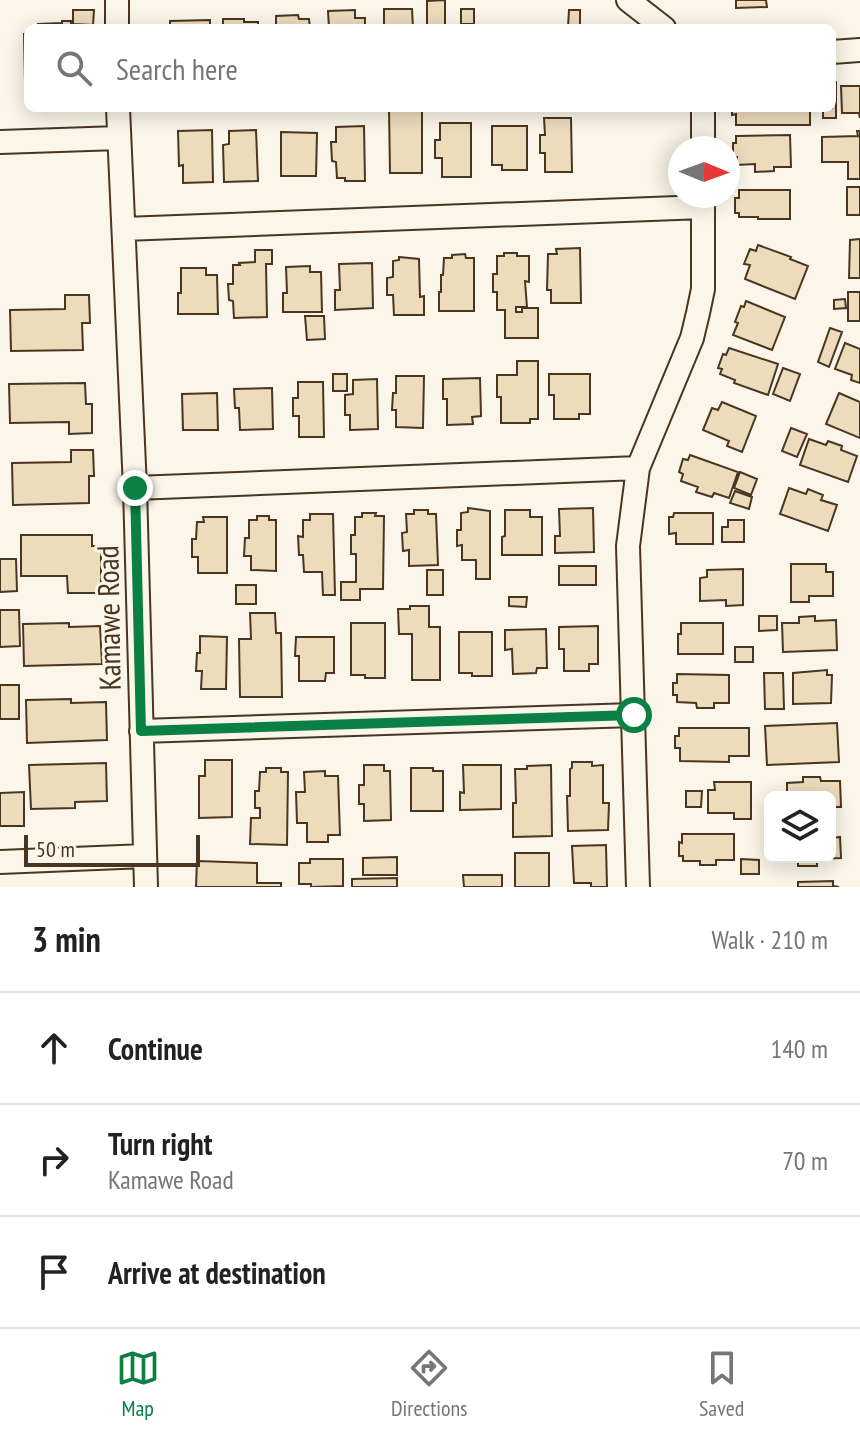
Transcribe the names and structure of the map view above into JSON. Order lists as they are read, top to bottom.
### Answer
{
  "streets": {
    "street": ["Kamawe Road"]
  },
  "scale_bar": "50 m",
  "north": "right",
  "page": {
    "search": "Search here",
    "scale": "50 m",
    "heading": ["3 min", "Walk · 210 m"],
    "list": [
      ["Continue", "140 m"],
      ["Turn right", "Kamawe Road", "70 m"],
      "Arrive at destination"
    ],
    "nav": ["Map", "Directions", "Saved"]
  }
}
